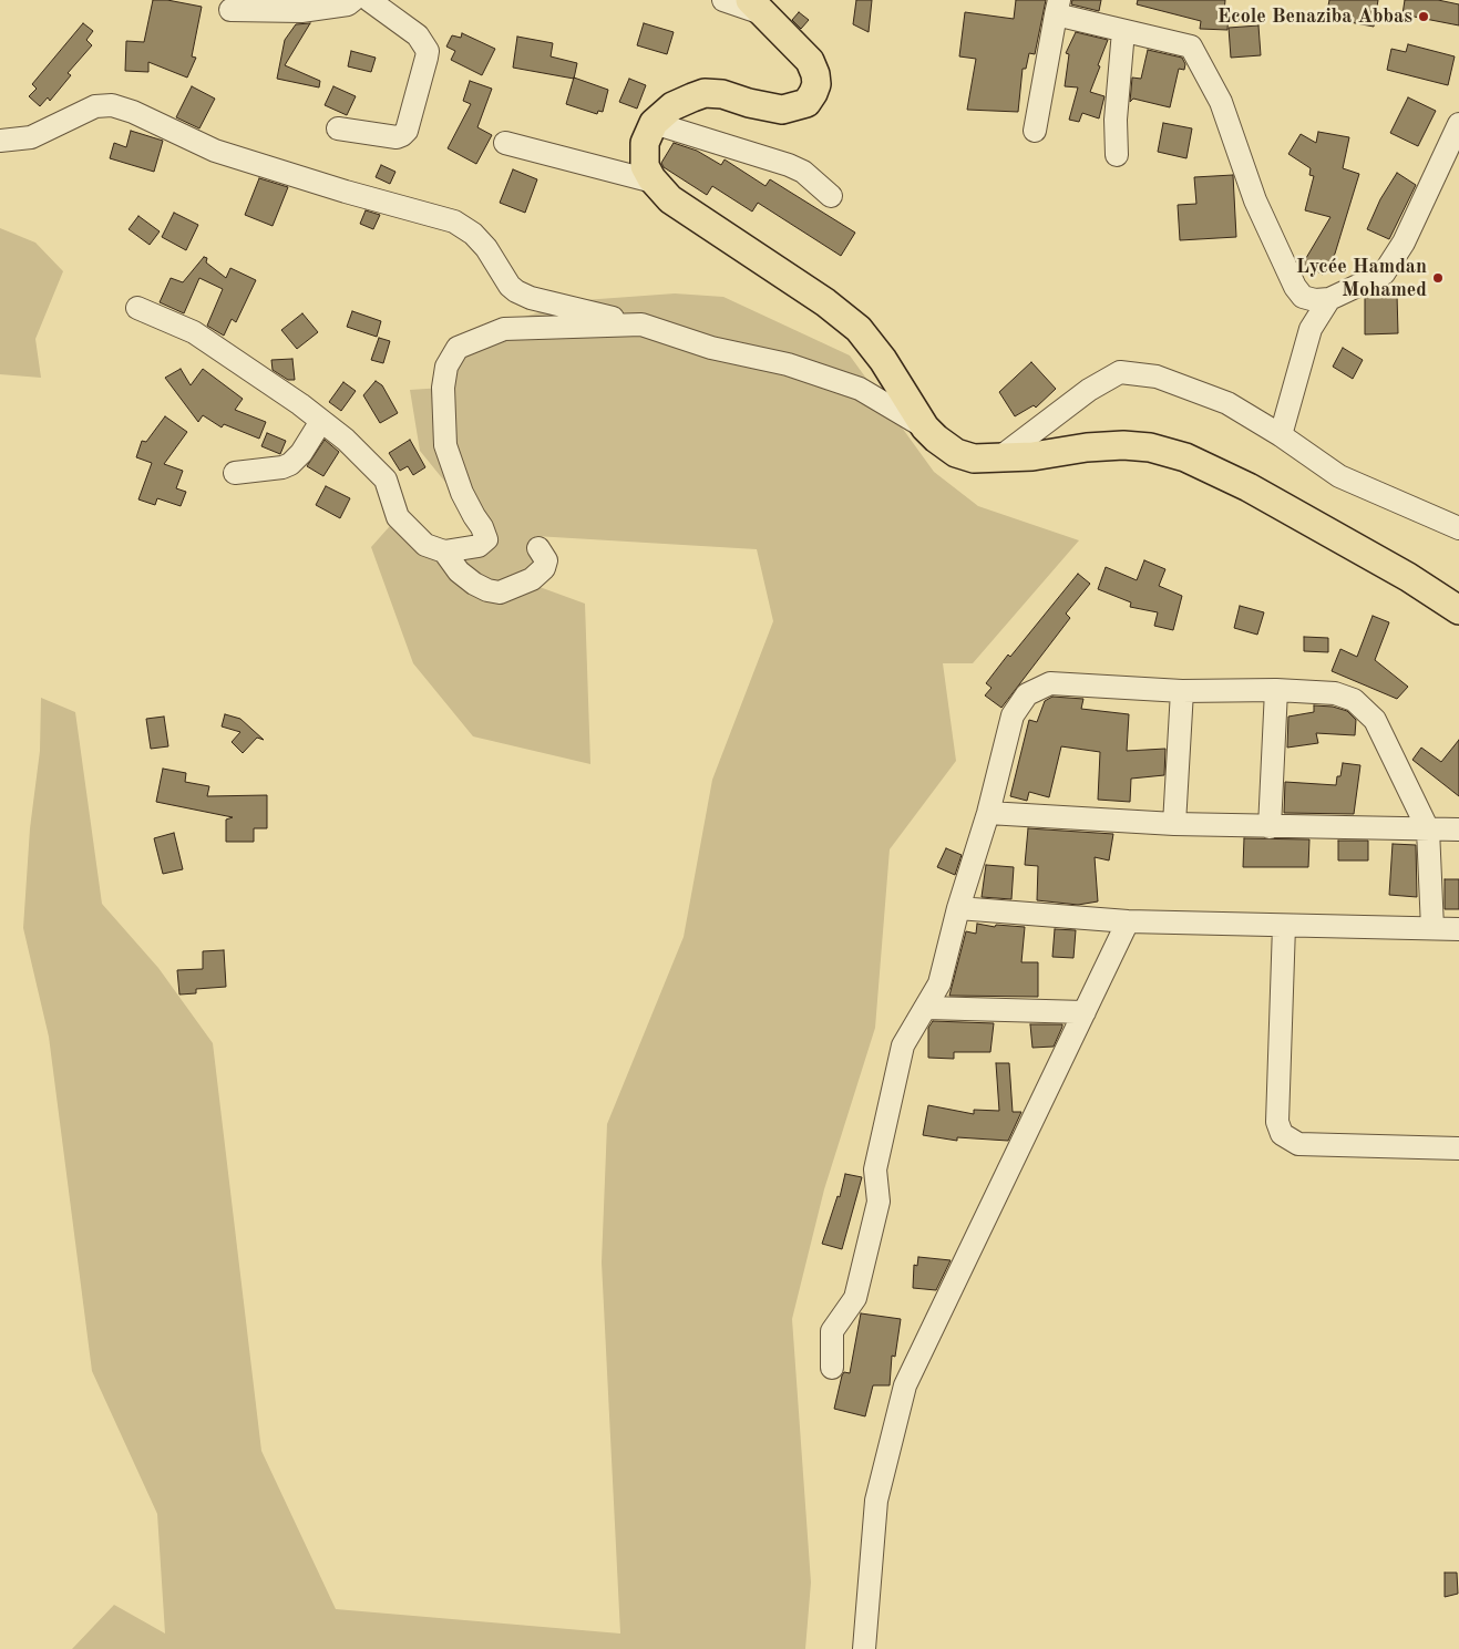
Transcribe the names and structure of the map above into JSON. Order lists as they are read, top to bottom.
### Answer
{
  "places": ["Ecole Benaziba Abbas", "Lycée Hamdan Mohamed"]
}
